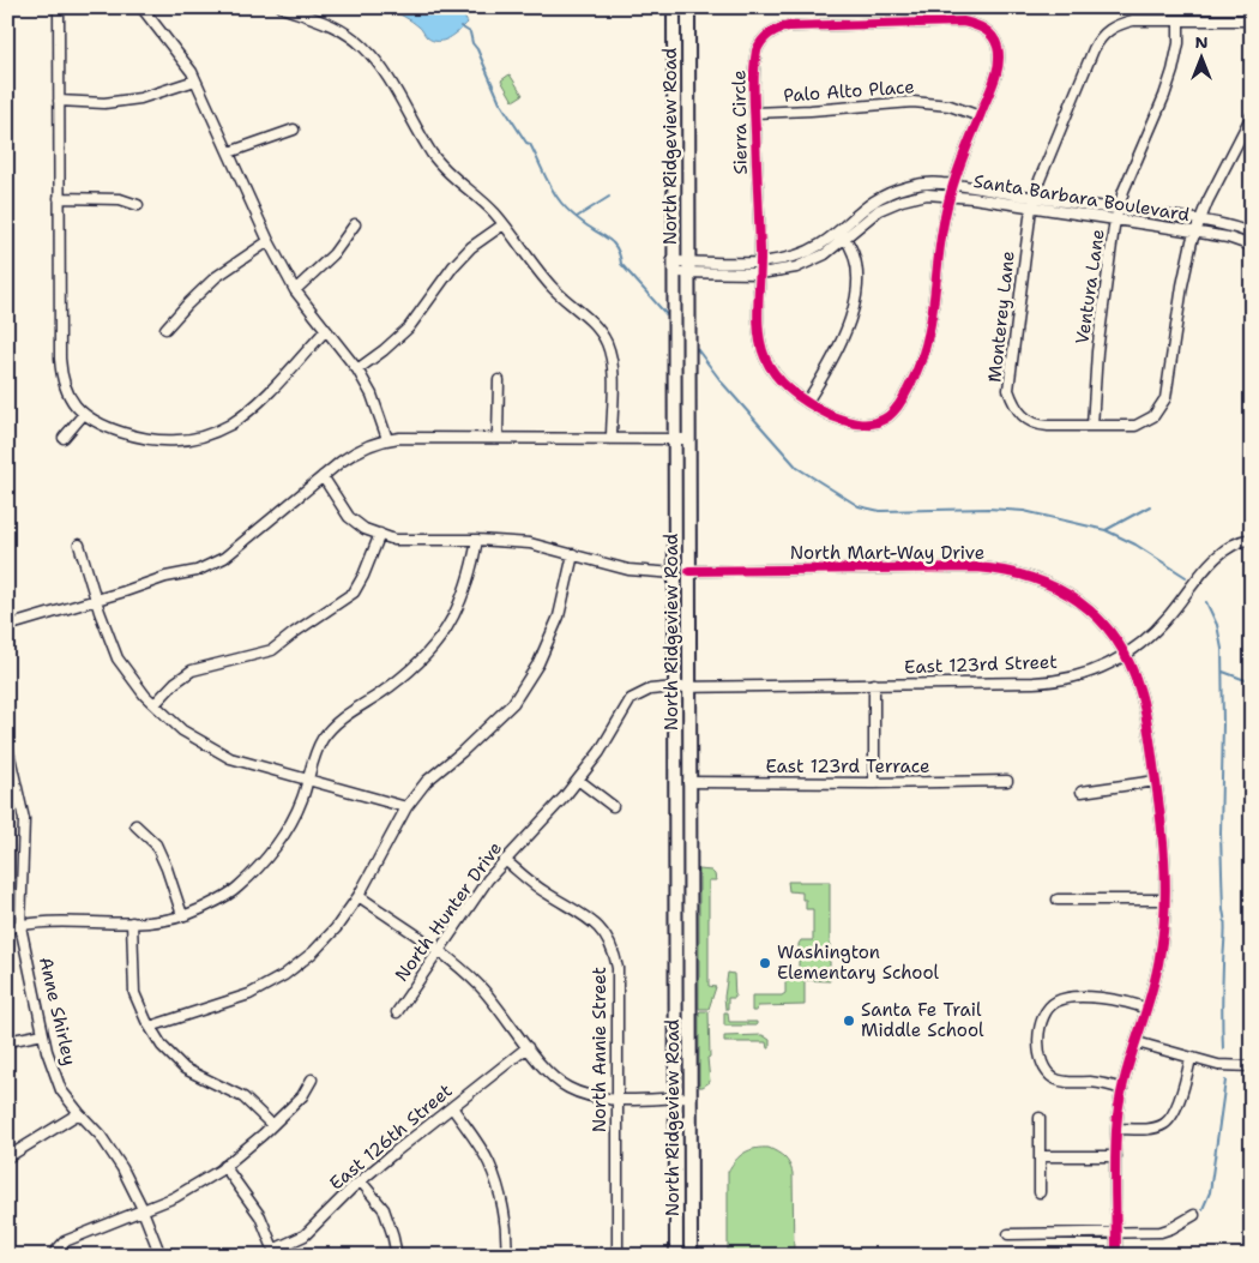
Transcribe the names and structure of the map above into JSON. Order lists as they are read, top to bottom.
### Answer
{
  "streets": {
    "main road": ["North Ridgeview Road"],
    "street": [
      "Palo Alto Place",
      "Sierra Circle",
      "Santa Barbara Boulevard",
      "Ventura Lane",
      "Monterey Lane",
      "North Mart-Way Drive",
      "East 123rd Street",
      "East 123rd Terrace",
      "North Hunter Drive",
      "Anne Shirley",
      "North Annie Street",
      "East 126th Street"
    ]
  },
  "crossings": [
    ["Palo Alto Place", "Sierra Circle"],
    ["Sierra Circle", "Santa Barbara Boulevard"],
    ["North Ridgeview Road", "Santa Barbara Boulevard"],
    ["North Ridgeview Road", "North Mart-Way Drive"],
    ["North Ridgeview Road", "East 123rd Street"],
    ["North Ridgeview Road", "East 123rd Terrace"],
    ["North Ridgeview Road", "North Hunter Drive"],
    ["Santa Barbara Boulevard", "Ventura Lane"],
    ["Santa Barbara Boulevard", "Monterey Lane"],
    ["Ventura Lane", "Monterey Lane"],
    ["North Mart-Way Drive", "East 123rd Street"],
    ["East 123rd Street", "North Hunter Drive"],
    ["North Hunter Drive", "North Annie Street"]
  ],
  "places": ["Washington Elementary School", "Santa Fe Trail Middle School"],
  "north": "top"
}
